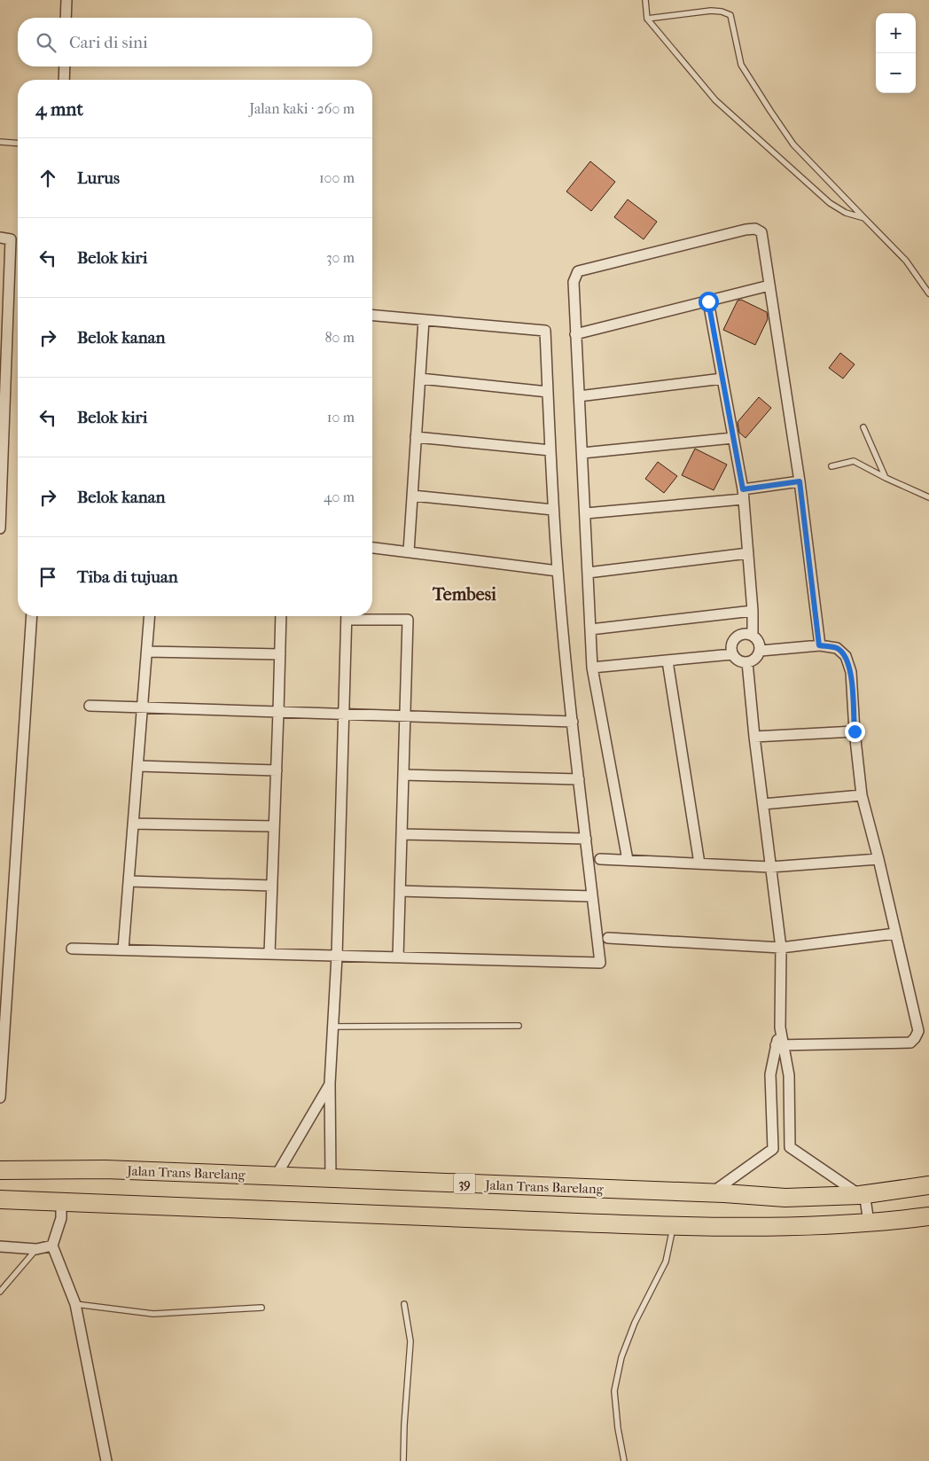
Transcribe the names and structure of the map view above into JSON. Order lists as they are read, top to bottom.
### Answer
{
  "streets": {
    "highway": ["Jalan Trans Barelang", "39"]
  },
  "districts": ["Tembesi"],
  "page": {
    "map_buttons": ["+", "−"],
    "search": "Cari di sini",
    "heading": ["4 mnt", "Jalan kaki · 260 m"],
    "list": [
      ["Lurus", "100 m"],
      ["Belok kiri", "30 m"],
      ["Belok kanan", "80 m"],
      ["Belok kiri", "10 m"],
      ["Belok kanan", "40 m"],
      "Tiba di tujuan"
    ]
  }
}
